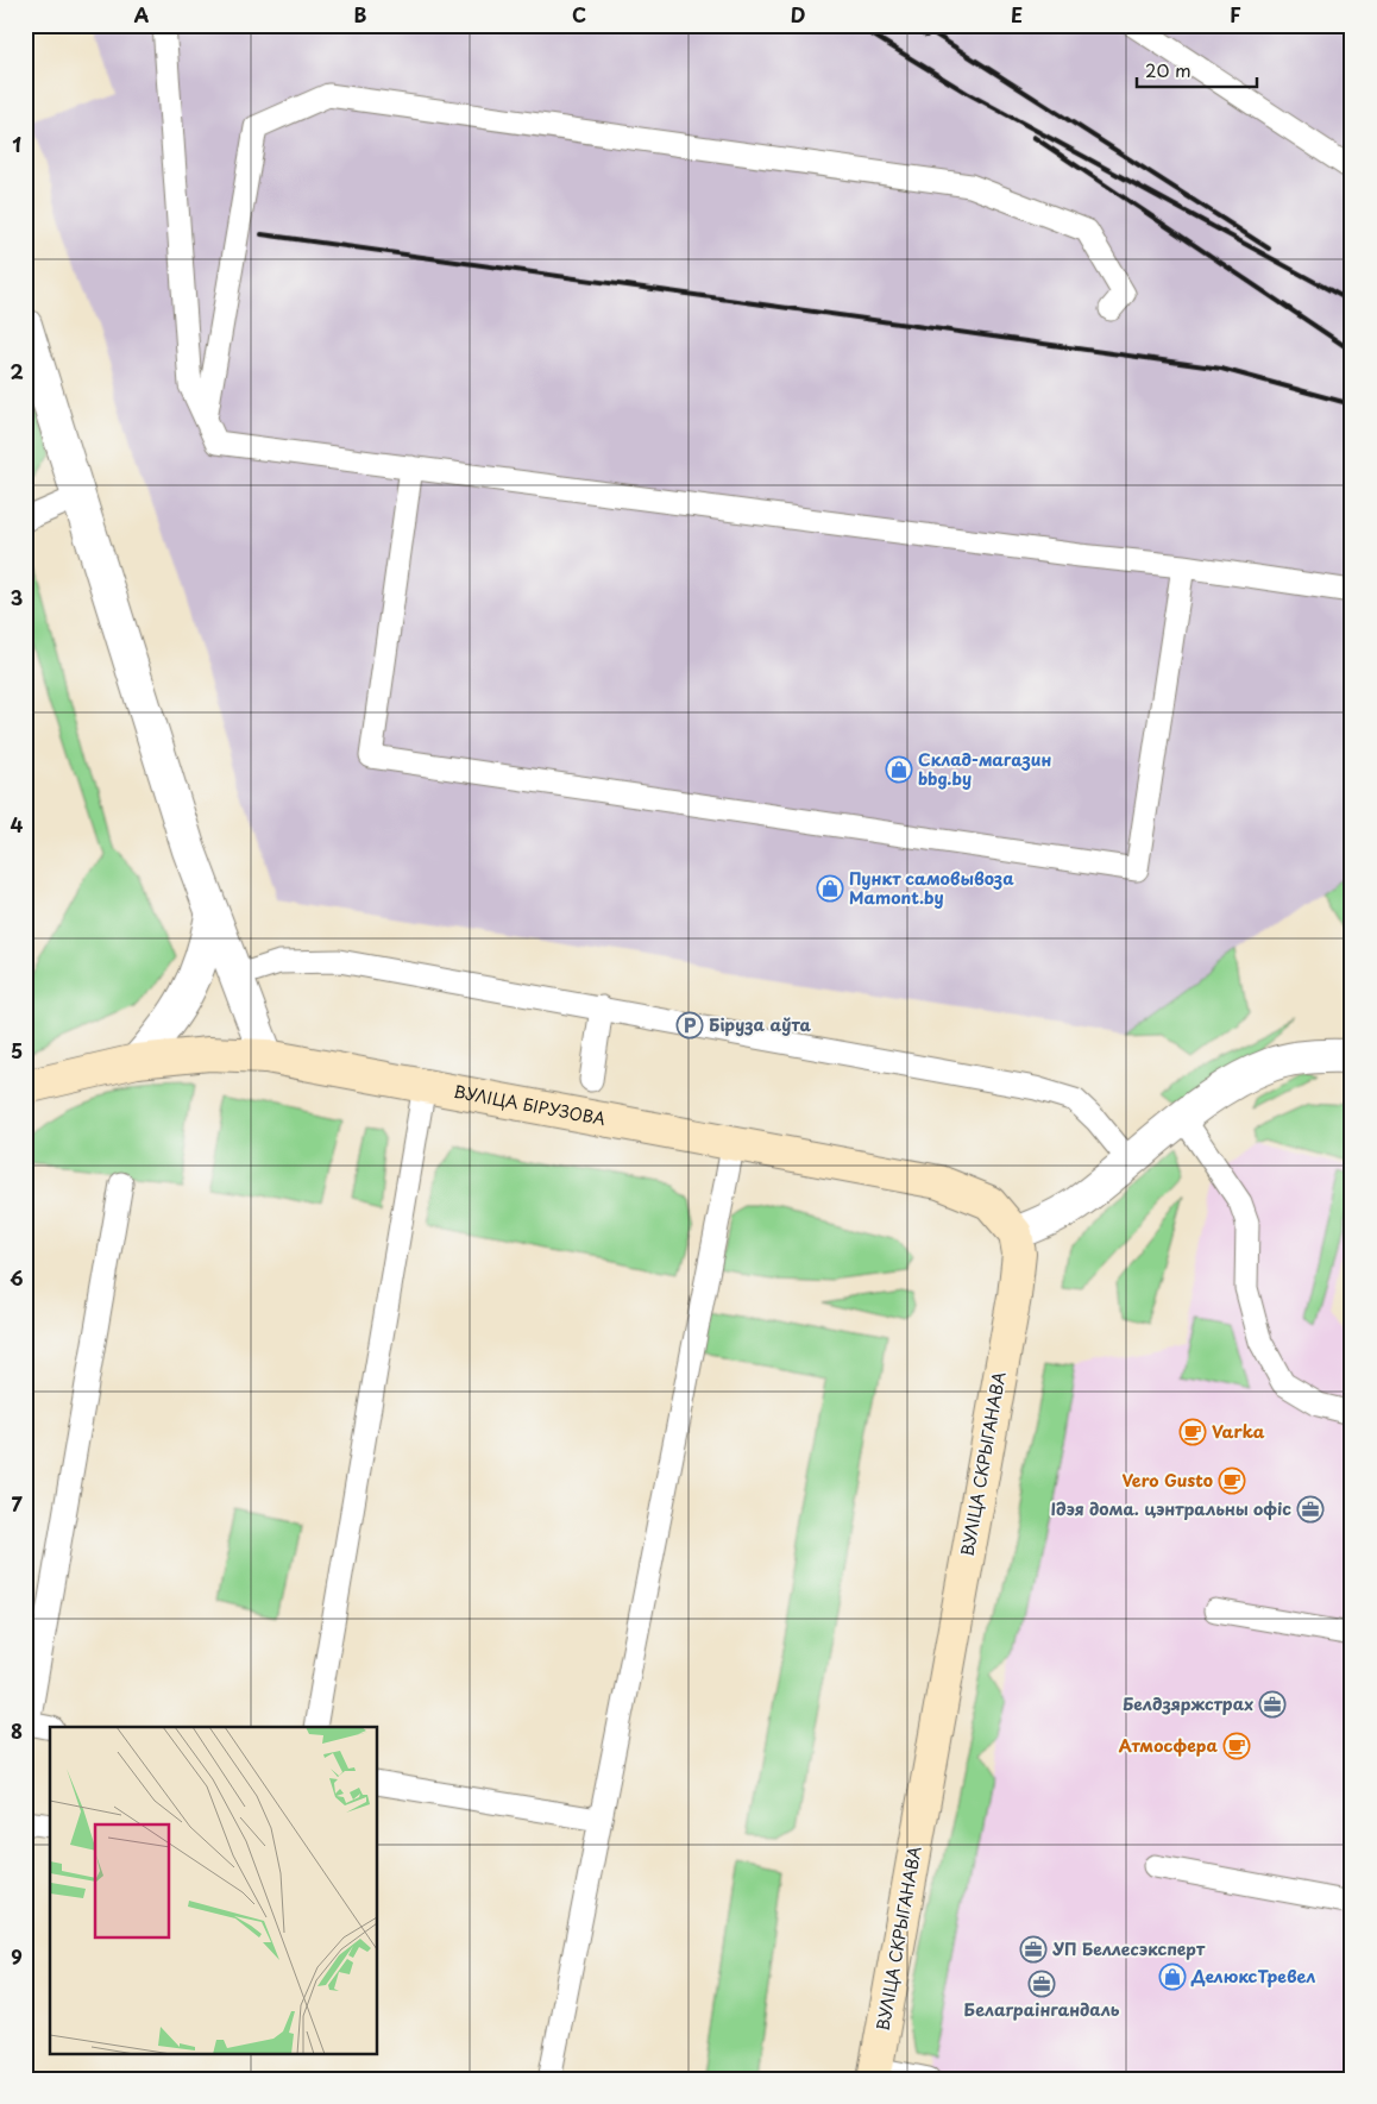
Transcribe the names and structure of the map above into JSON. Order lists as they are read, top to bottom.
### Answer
{
  "streets": {
    "street": ["ВУЛІЦА БІРУЗОВА", "ВУЛІЦА СКРЫГАНАВА"]
  },
  "crossings": [
    ["ВУЛІЦА БІРУЗОВА", "ВУЛІЦА СКРЫГАНАВА"]
  ],
  "places": {
    "shop": ["Склад-магазин bbg.by", "Пункт самовывоза Mamont.by", "ДелюксТревел"],
    "parking": ["Біруза аўта"],
    "cafe": ["Varka", "Vero Gusto", "Атмосфера"],
    "office": [
      "Ідэя дома. цэнтральны офіс",
      "Белдзяржстрах",
      "УП Беллесэксперт",
      "Белаграінгандаль"
    ]
  },
  "scale_bar": "20 m",
  "grid": {
    "columns": [
      "A",
      "B",
      "C",
      "D",
      "E",
      "F"
    ],
    "rows": [
      "1",
      "2",
      "3",
      "4",
      "5",
      "6",
      "7",
      "8",
      "9"
    ]
  }
}
